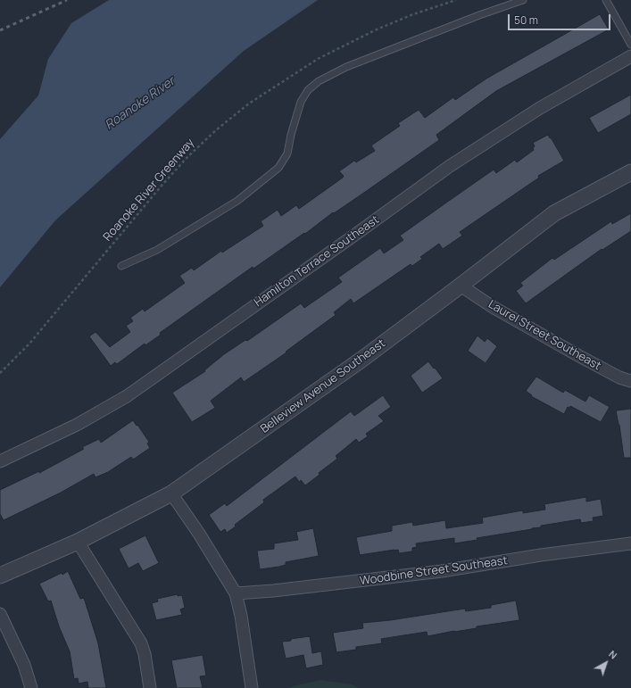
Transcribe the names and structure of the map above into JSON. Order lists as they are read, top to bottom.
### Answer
{
  "streets": {
    "street": [
      "Hamilton Terrace Southeast",
      "Laurel Street Southeast",
      "Belleview Avenue Southeast",
      "Woodbine Street Southeast"
    ],
    "path": ["Roanoke River Greenway"]
  },
  "crossings": [
    ["Laurel Street Southeast", "Belleview Avenue Southeast"]
  ],
  "water": ["Roanoke River"],
  "scale_bar": "50 m",
  "north": "top right"
}
